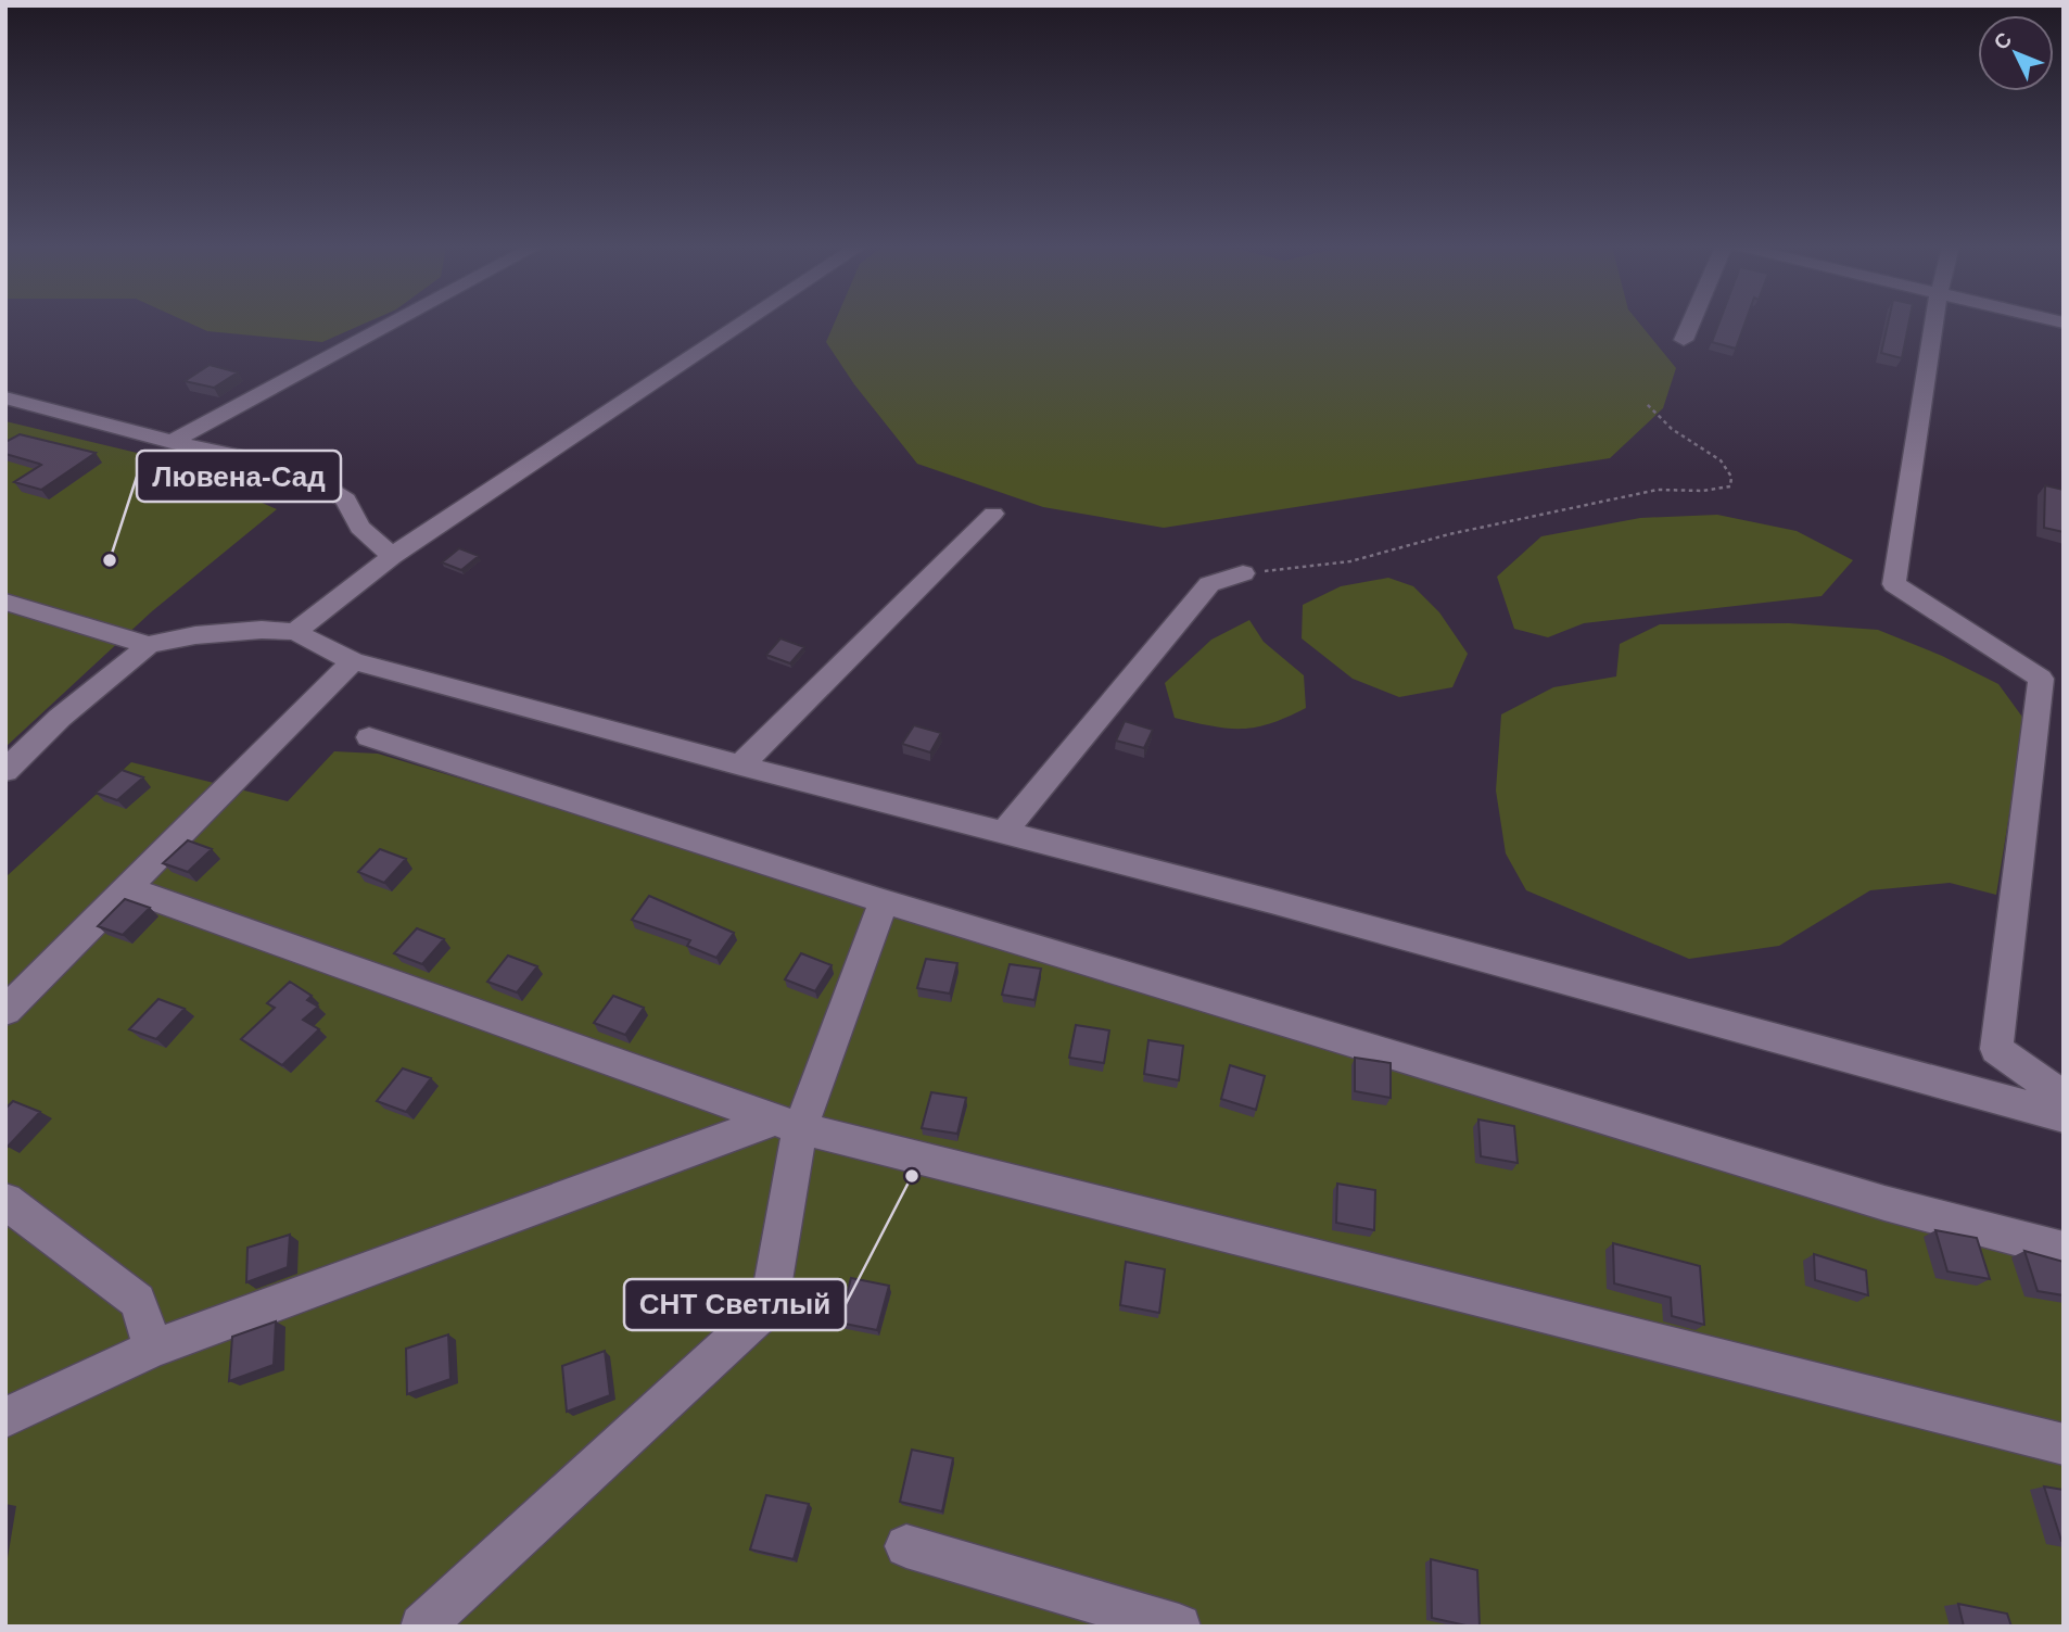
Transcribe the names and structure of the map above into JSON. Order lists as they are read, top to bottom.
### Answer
{
  "places": ["Лювена-Сад", "СНТ Светлый"],
  "north": "top left"
}
